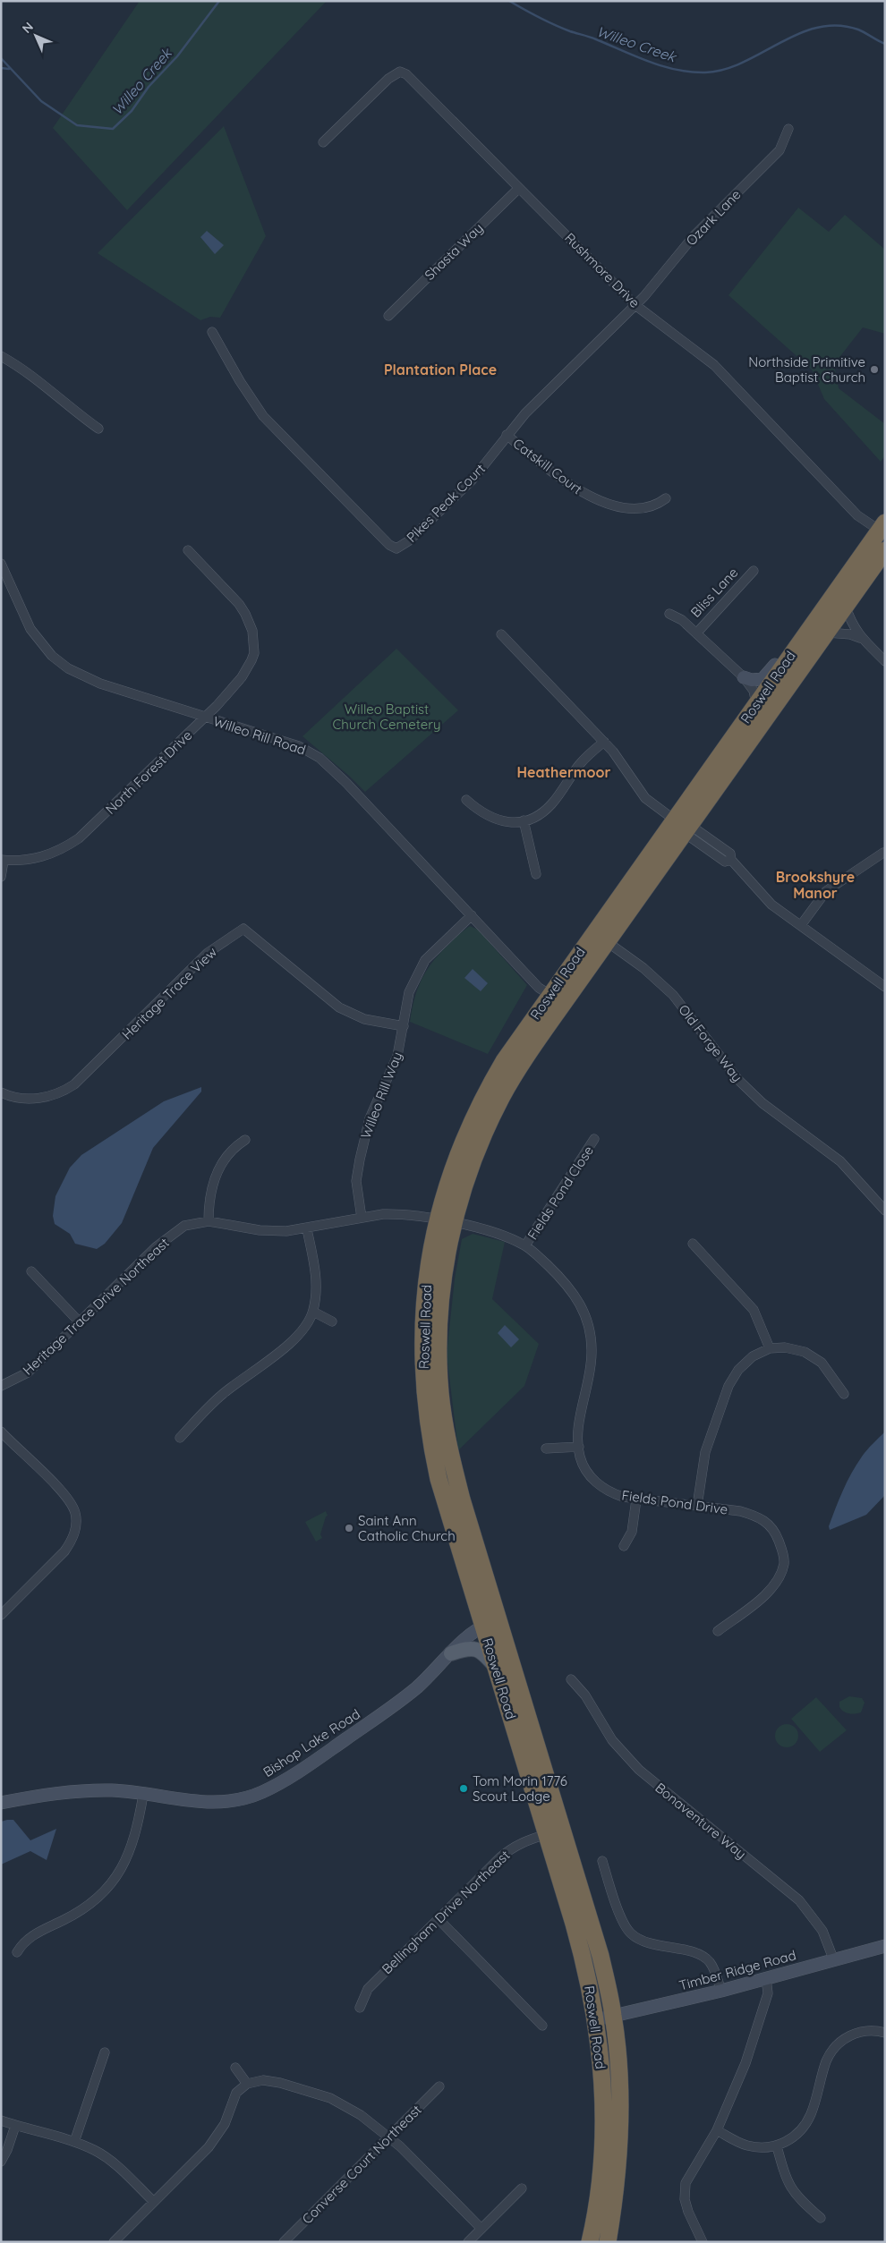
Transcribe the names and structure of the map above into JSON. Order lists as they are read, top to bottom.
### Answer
{
  "streets": {
    "highway": ["Roswell Road"],
    "street": [
      "Ozark Lane",
      "Shasta Way",
      "Rushmore Drive",
      "Catskill Court",
      "Pikes Peak Court",
      "Bliss Lane",
      "Willeo Rill Road",
      "North Forest Drive",
      "Heritage Trace View",
      "Old Forge Way",
      "Willeo Rill Way",
      "Fields Pond Close",
      "Heritage Trace Drive Northeast",
      "Fields Pond Drive",
      "Bishop Lake Road",
      "Bonaventure Way",
      "Bellingham Drive Northeast",
      "Timber Ridge Road",
      "Converse Court Northeast"
    ]
  },
  "crossings": [
    ["Ozark Lane", "Rushmore Drive"],
    ["Ozark Lane", "Pikes Peak Court"],
    ["Shasta Way", "Rushmore Drive"],
    ["Rushmore Drive", "Pikes Peak Court"],
    ["Rushmore Drive", "Roswell Road"],
    ["Catskill Court", "Pikes Peak Court"],
    ["Bliss Lane", "Roswell Road"],
    ["Roswell Road", "Willeo Rill Road"],
    ["Roswell Road", "Old Forge Way"],
    ["Roswell Road", "Heritage Trace Drive Northeast"],
    ["Roswell Road", "Fields Pond Drive"],
    ["Roswell Road", "Bishop Lake Road"],
    ["Roswell Road", "Bellingham Drive Northeast"],
    ["Roswell Road", "Timber Ridge Road"],
    ["Willeo Rill Road", "North Forest Drive"],
    ["Willeo Rill Road", "Willeo Rill Way"],
    ["Heritage Trace View", "Willeo Rill Way"],
    ["Willeo Rill Way", "Heritage Trace Drive Northeast"],
    ["Fields Pond Close", "Fields Pond Drive"],
    ["Heritage Trace Drive Northeast", "Fields Pond Drive"],
    ["Bonaventure Way", "Timber Ridge Road"]
  ],
  "districts": ["Plantation Place", "Heathermoor", "Brookshyre Manor"],
  "water": ["Willeo Creek"],
  "parks": ["Willeo Baptist Church Cemetery"],
  "places": ["Northside Primitive Baptist Church", "Saint Ann Catholic Church", "Tom Morin 1776 Scout Lodge"],
  "north": "top left"
}
